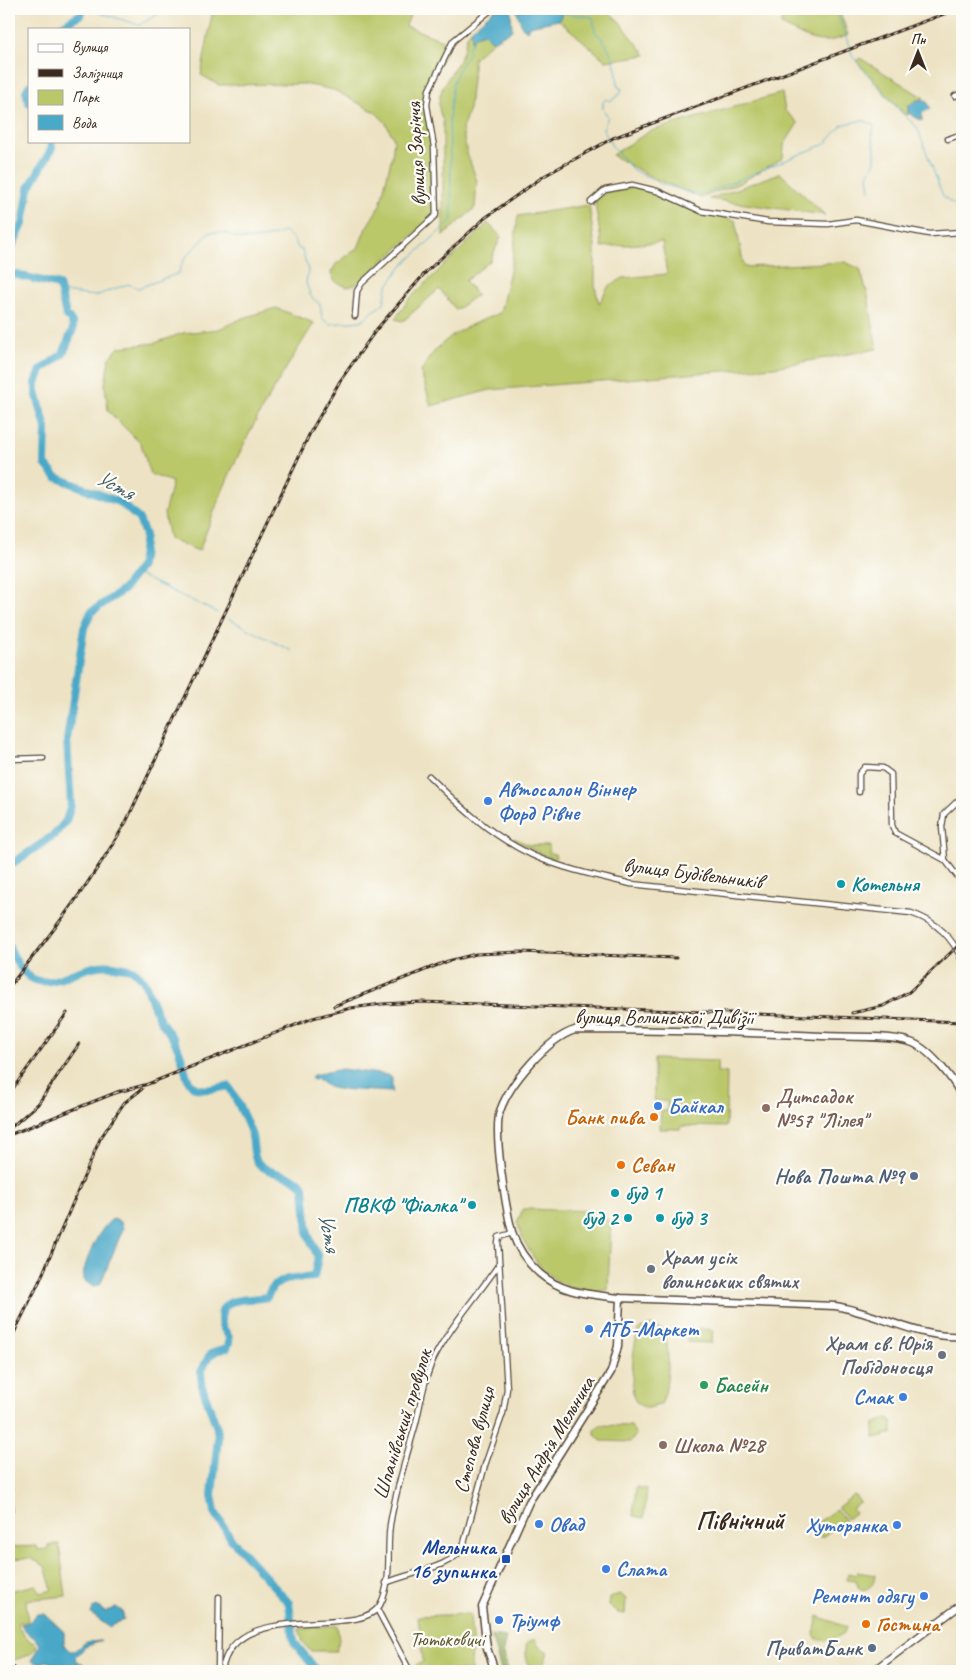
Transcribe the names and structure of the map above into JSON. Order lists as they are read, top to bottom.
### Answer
{
  "streets": {
    "street": [
      "вулиця Заріччя",
      "вулиця Будівельників",
      "вулиця Волинської Дивізії",
      "Шпанівський провулок",
      "Степова вулиця",
      "вулиця Андрія Мельника"
    ]
  },
  "crossings": [
    ["вулиця Волинської Дивізії", "Степова вулиця"],
    ["вулиця Волинської Дивізії", "вулиця Андрія Мельника"],
    ["Шпанівський провулок", "Степова вулиця"]
  ],
  "districts": ["Північний"],
  "water": ["Устя"],
  "parks": ["Тютьковичі"],
  "places": {
    "other": [
      "Автосалон Віннер Форд Рівне",
      "Котельня",
      "Байкал",
      "Дитсадок №57 \"Лілея\"",
      "Банк пива",
      "Севан",
      "Нова Пошта №9",
      "буд 1",
      "ПВКФ \"Фіалка\"",
      "буд 2",
      "буд 3",
      "Храм усіх волинських святих",
      "АТБ-Маркет",
      "Храм св. Юрія Побідоносця",
      "Басейн",
      "Смак",
      "Школа №28",
      "Овад",
      "Хуторянка",
      "Слата",
      "Ремонт одягу",
      "Тріумф",
      "Гостина",
      "ПриватБанк"
    ],
    "transit": ["Мельника 16 зупинка"]
  },
  "legend": [
    "Вулиця",
    "Залізниця",
    "Парк",
    "Вода"
  ],
  "north": "top"
}
